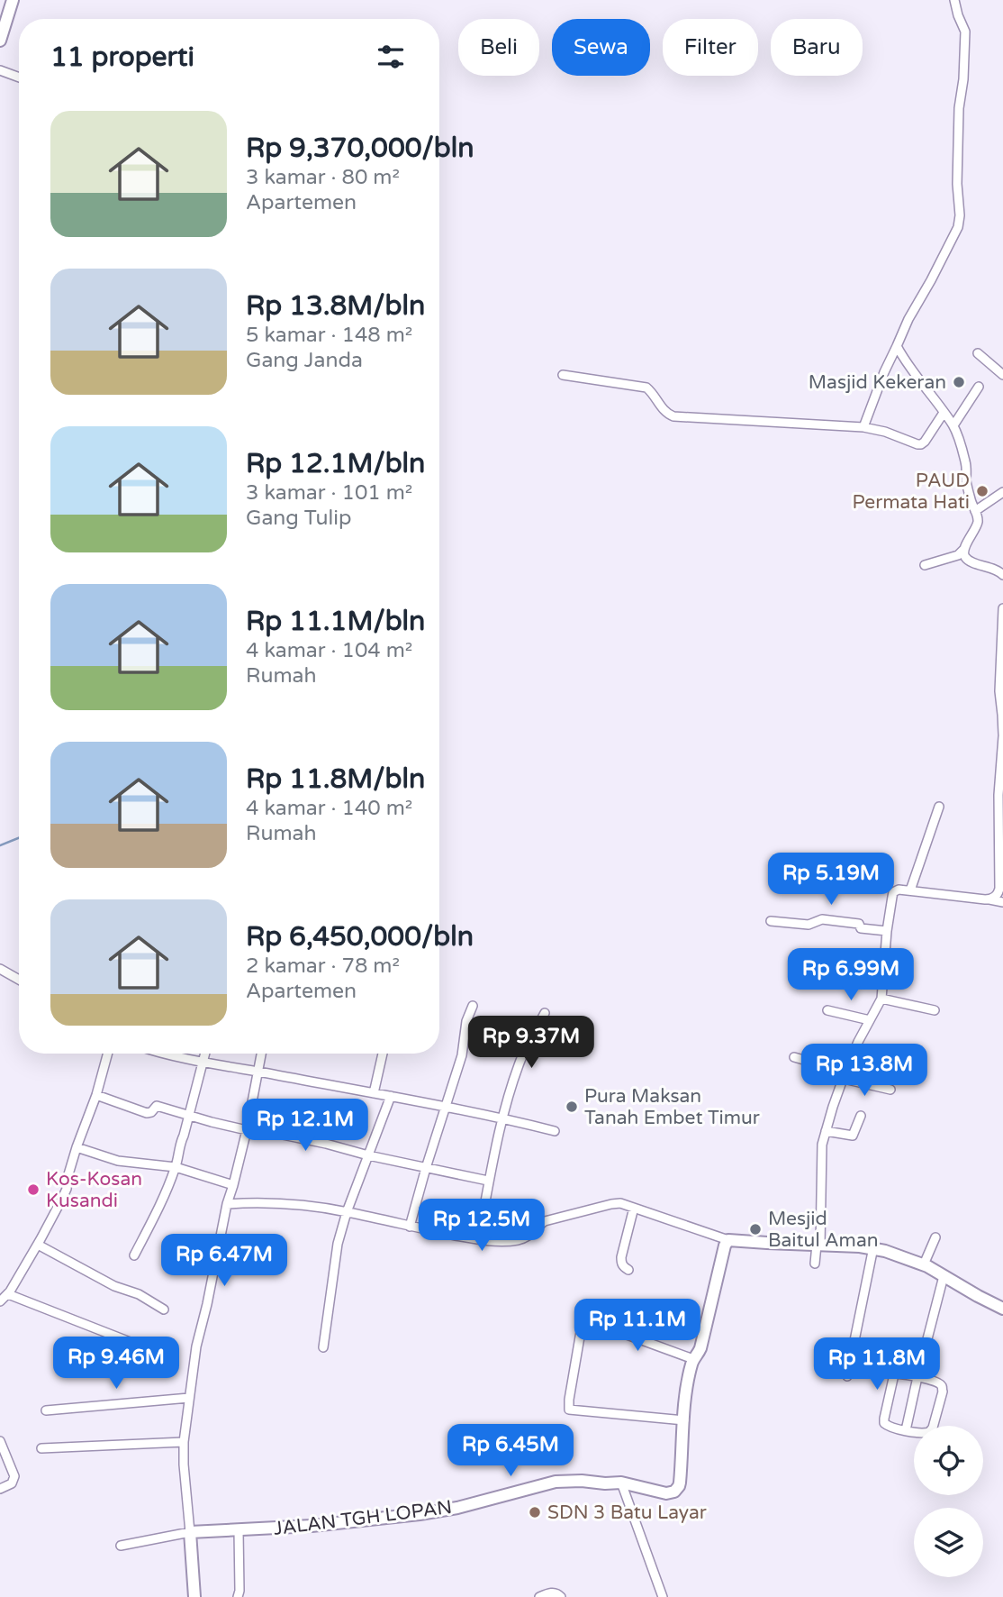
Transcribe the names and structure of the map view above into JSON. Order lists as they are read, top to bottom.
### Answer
{
  "streets": {
    "street": ["JALAN TGH LOPAN"]
  },
  "places": [
    "Masjid Kekeran",
    "PAUD Permata Hati",
    "Pura Maksan Tanah Embet Timur",
    "Kos-Kosan Kusandi",
    "Mesjid Baitul Aman",
    "SDN 3 Batu Layar"
  ],
  "page": {
    "chip": [
      "Beli",
      "Sewa",
      "Filter",
      "Baru"
    ],
    "heading": "11 properti",
    "list": [
      {
        "name": "Rp 9,370,000/bln",
        "note": "3 kamar · 80 m² · Apartemen"
      },
      {
        "name": "Rp 13.8M/bln",
        "note": "5 kamar · 148 m² · Gang Janda"
      },
      {
        "name": "Rp 12.1M/bln",
        "note": "3 kamar · 101 m² · Gang Tulip"
      },
      {
        "name": "Rp 11.1M/bln",
        "note": "4 kamar · 104 m² · Rumah"
      },
      {
        "name": "Rp 11.8M/bln",
        "note": "4 kamar · 140 m² · Rumah"
      },
      {
        "name": "Rp 6,450,000/bln",
        "note": "2 kamar · 78 m² · Apartemen"
      }
    ],
    "price": [
      "Rp 5.19M",
      "Rp 6.99M",
      "Rp 9.37M",
      "Rp 13.8M",
      "Rp 12.1M",
      "Rp 12.5M",
      "Rp 6.47M",
      "Rp 11.1M",
      "Rp 9.46M",
      "Rp 11.8M",
      "Rp 6.45M"
    ]
  }
}
